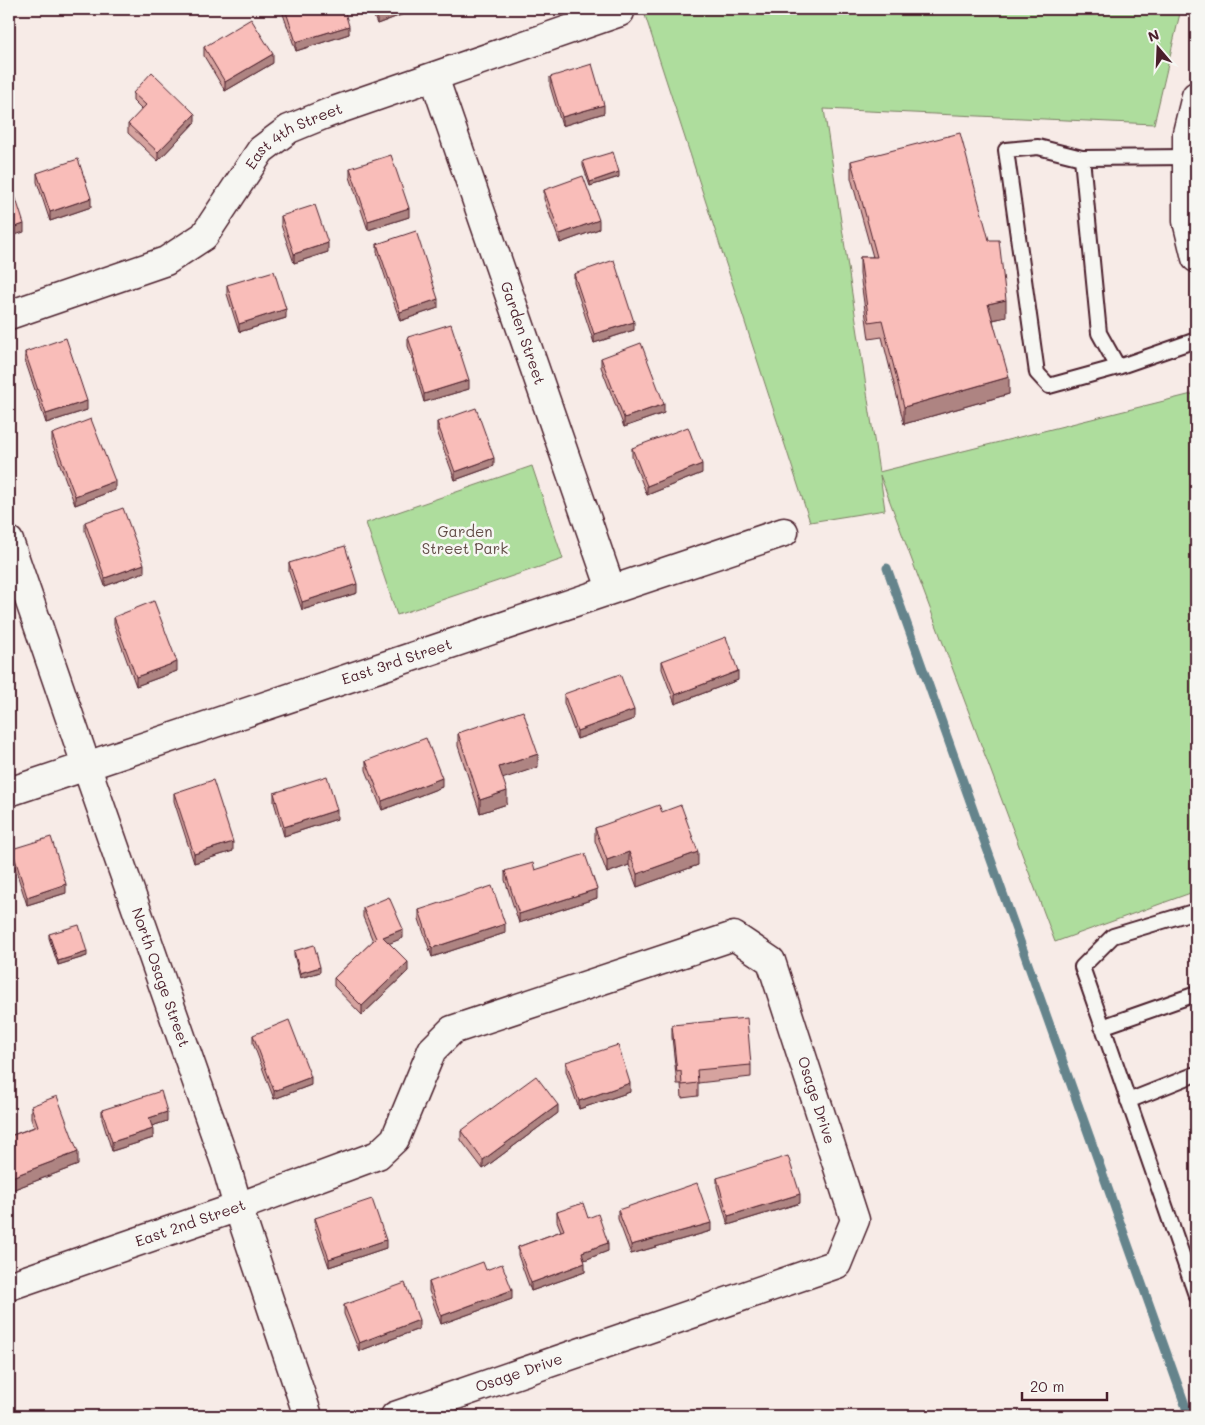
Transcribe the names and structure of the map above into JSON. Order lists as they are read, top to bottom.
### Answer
{
  "streets": {
    "street": [
      "East 4th Street",
      "Garden Street",
      "East 3rd Street",
      "North Osage Street",
      "Osage Drive",
      "East 2nd Street"
    ]
  },
  "crossings": [
    ["East 4th Street", "Garden Street"],
    ["Garden Street", "East 3rd Street"],
    ["East 3rd Street", "North Osage Street"],
    ["North Osage Street", "East 2nd Street"],
    ["Osage Drive", "East 2nd Street"]
  ],
  "parks": ["Garden Street Park"],
  "scale_bar": "20 m",
  "north": "top"
}
